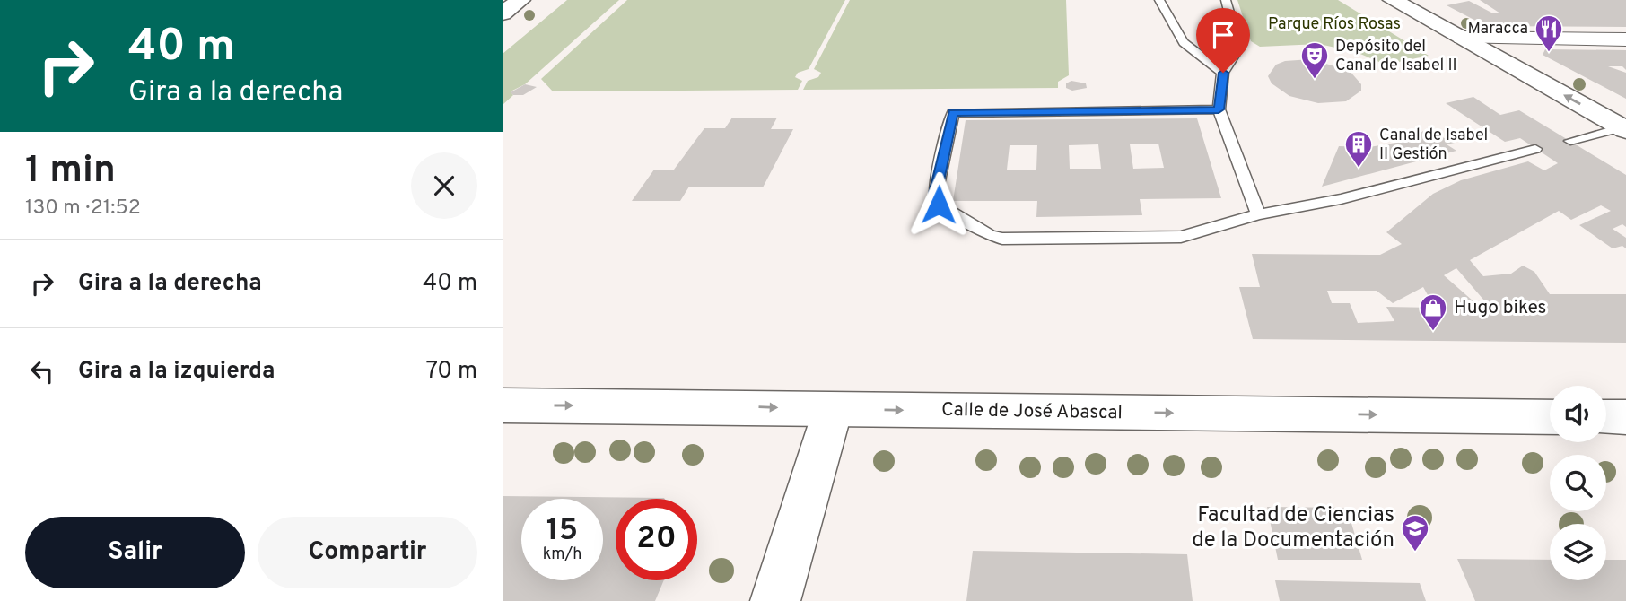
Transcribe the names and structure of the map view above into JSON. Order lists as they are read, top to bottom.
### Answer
{
  "streets": {
    "main road": ["Calle de José Abascal"]
  },
  "one_way": ["Calle de José Abascal"],
  "parks": ["Parque Ríos Rosas"],
  "places": {
    "restaurant": ["Maracca"],
    "theatre": ["Depósito del Canal de Isabel II"],
    "building": ["Canal de Isabel II Gestión"],
    "shop": ["Hugo bikes"],
    "school or university": ["Facultad de Ciencias de la Documentación"]
  },
  "page": {
    "turn": ["40 m", "Gira a la derecha"],
    "heading": ["1 min", "130 m · 21:52"],
    "list": [
      {
        "name": "Gira a la derecha",
        "value": "40 m"
      },
      {
        "name": "Gira a la izquierda",
        "value": "70 m"
      }
    ],
    "speed": "15 km/h",
    "limit": "20",
    "buttons": ["Salir", "Compartir"]
  }
}
